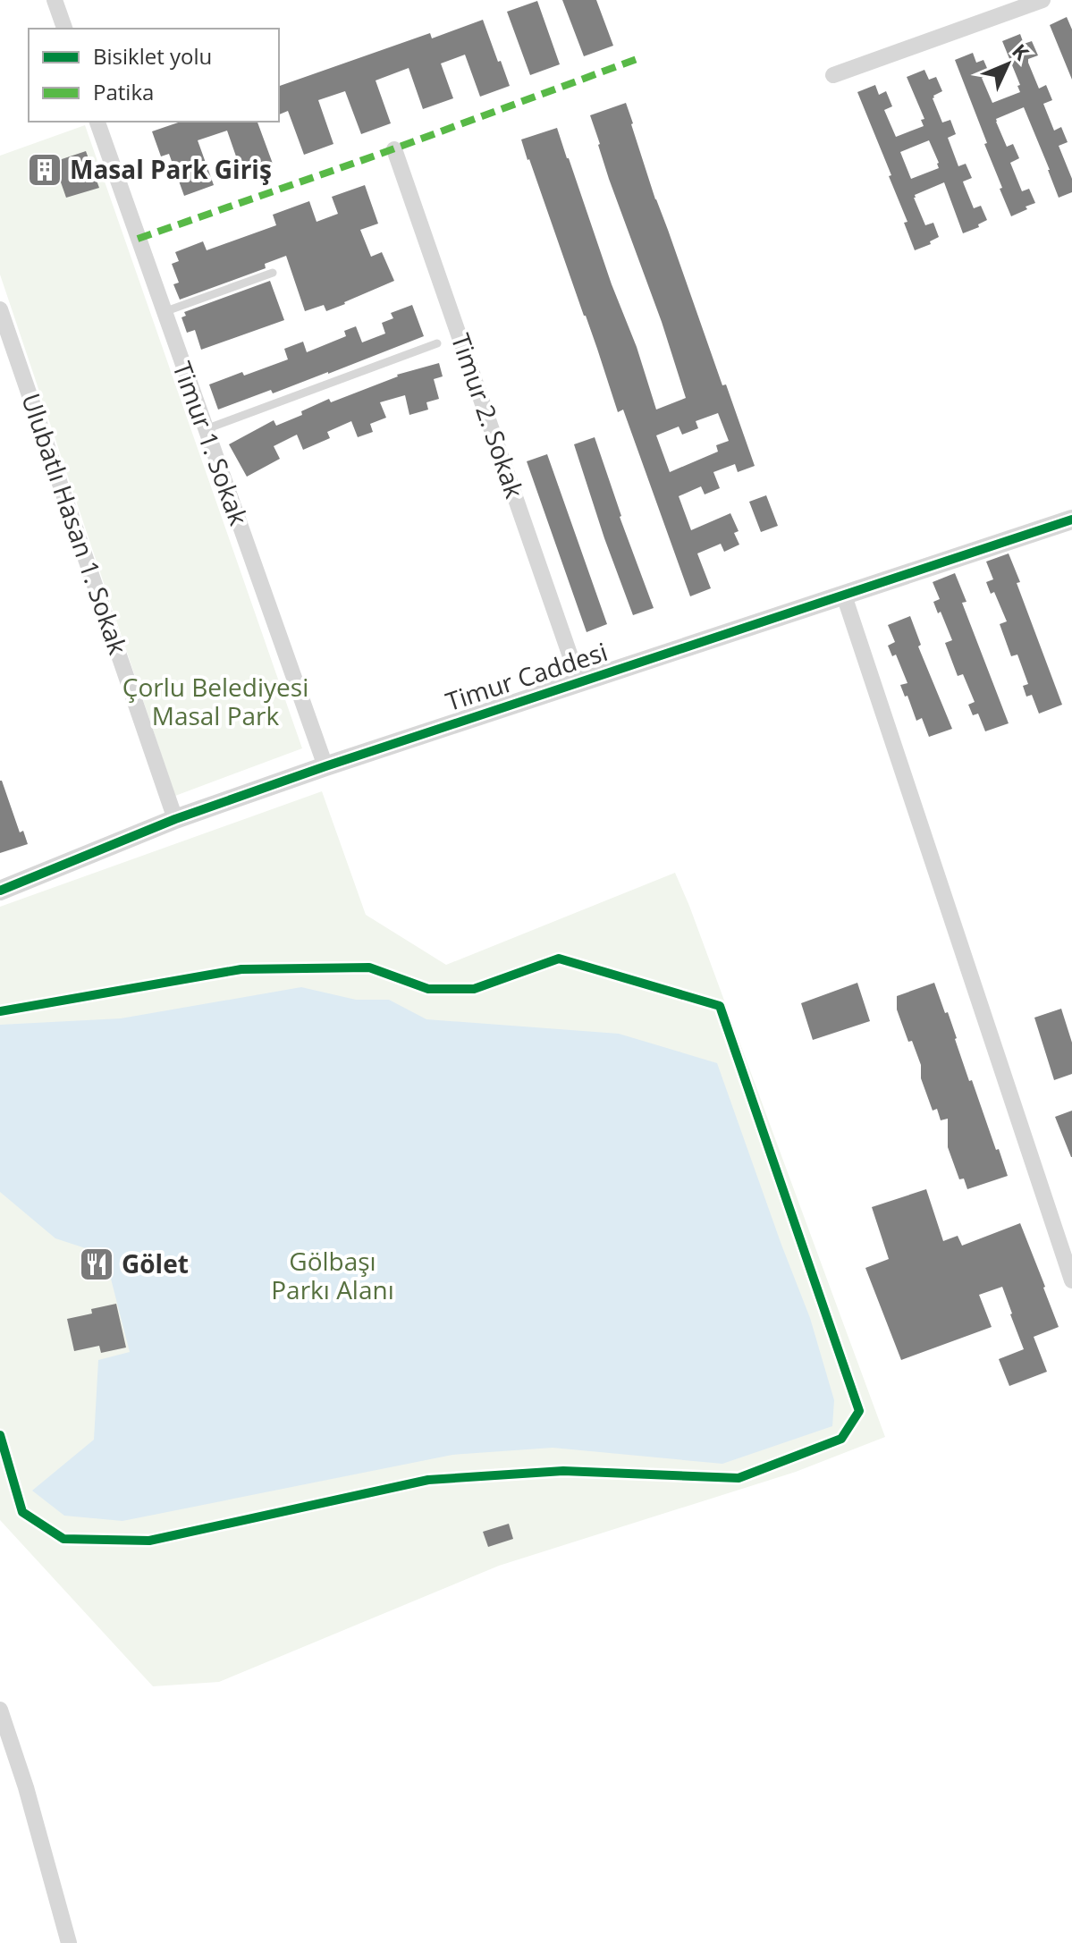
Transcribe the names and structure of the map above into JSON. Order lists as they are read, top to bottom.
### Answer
{
  "streets": {
    "street": [
      "Timur 2. Sokak",
      "Timur 1. Sokak",
      "Ulubatlı Hasan 1. Sokak",
      "Timur Caddesi"
    ]
  },
  "crossings": [
    ["Timur 2. Sokak", "Timur Caddesi"],
    ["Timur 1. Sokak", "Timur Caddesi"],
    ["Ulubatlı Hasan 1. Sokak", "Timur Caddesi"]
  ],
  "parks": ["Çorlu Belediyesi Masal Park", "Gölbaşı Parkı Alanı"],
  "places": {
    "building": ["Masal Park Giriş"],
    "restaurant": ["Gölet"]
  },
  "legend": ["Bisiklet yolu", "Patika"],
  "north": "top right"
}
